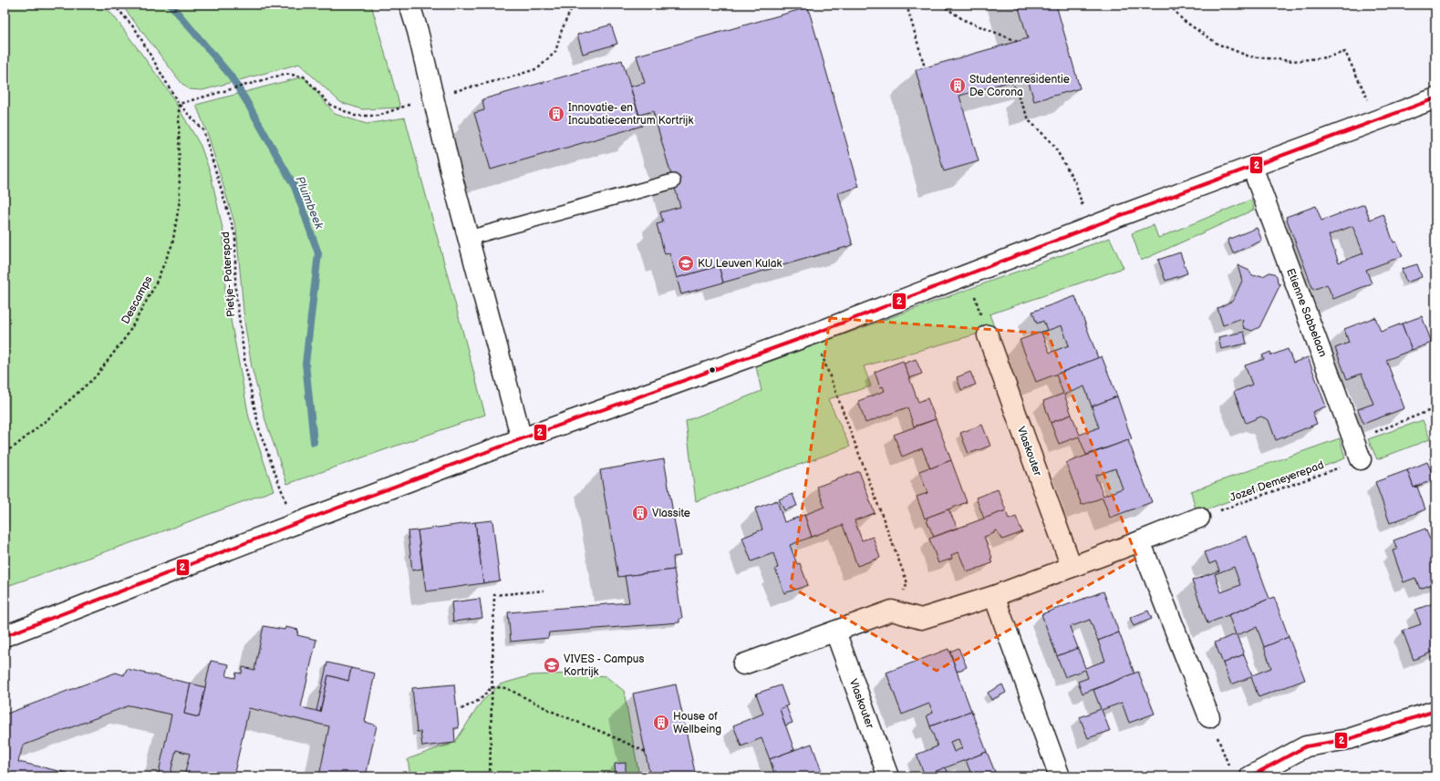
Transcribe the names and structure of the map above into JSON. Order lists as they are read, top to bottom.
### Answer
{
  "streets": {
    "street": ["Etienne Sabbelaan", "Vlaskouter"],
    "path": ["Pietje- Paterspad", "Descamps", "Jozef Demeyerepad"]
  },
  "crossings": [
    ["Pietje- Paterspad", "Descamps"],
    ["Etienne Sabbelaan", "Jozef Demeyerepad"]
  ],
  "water": ["Pluimbeek"],
  "places": {
    "building": [
      "Studentenresidentie De Corona",
      "Innovatie- en Incubatiecentrum Kortrijk",
      "Vlassite",
      "House of Wellbeing"
    ],
    "school or university": ["KU Leuven Kulak", "VIVES - Campus Kortrijk"]
  },
  "lines": ["transit line 2"]
}
